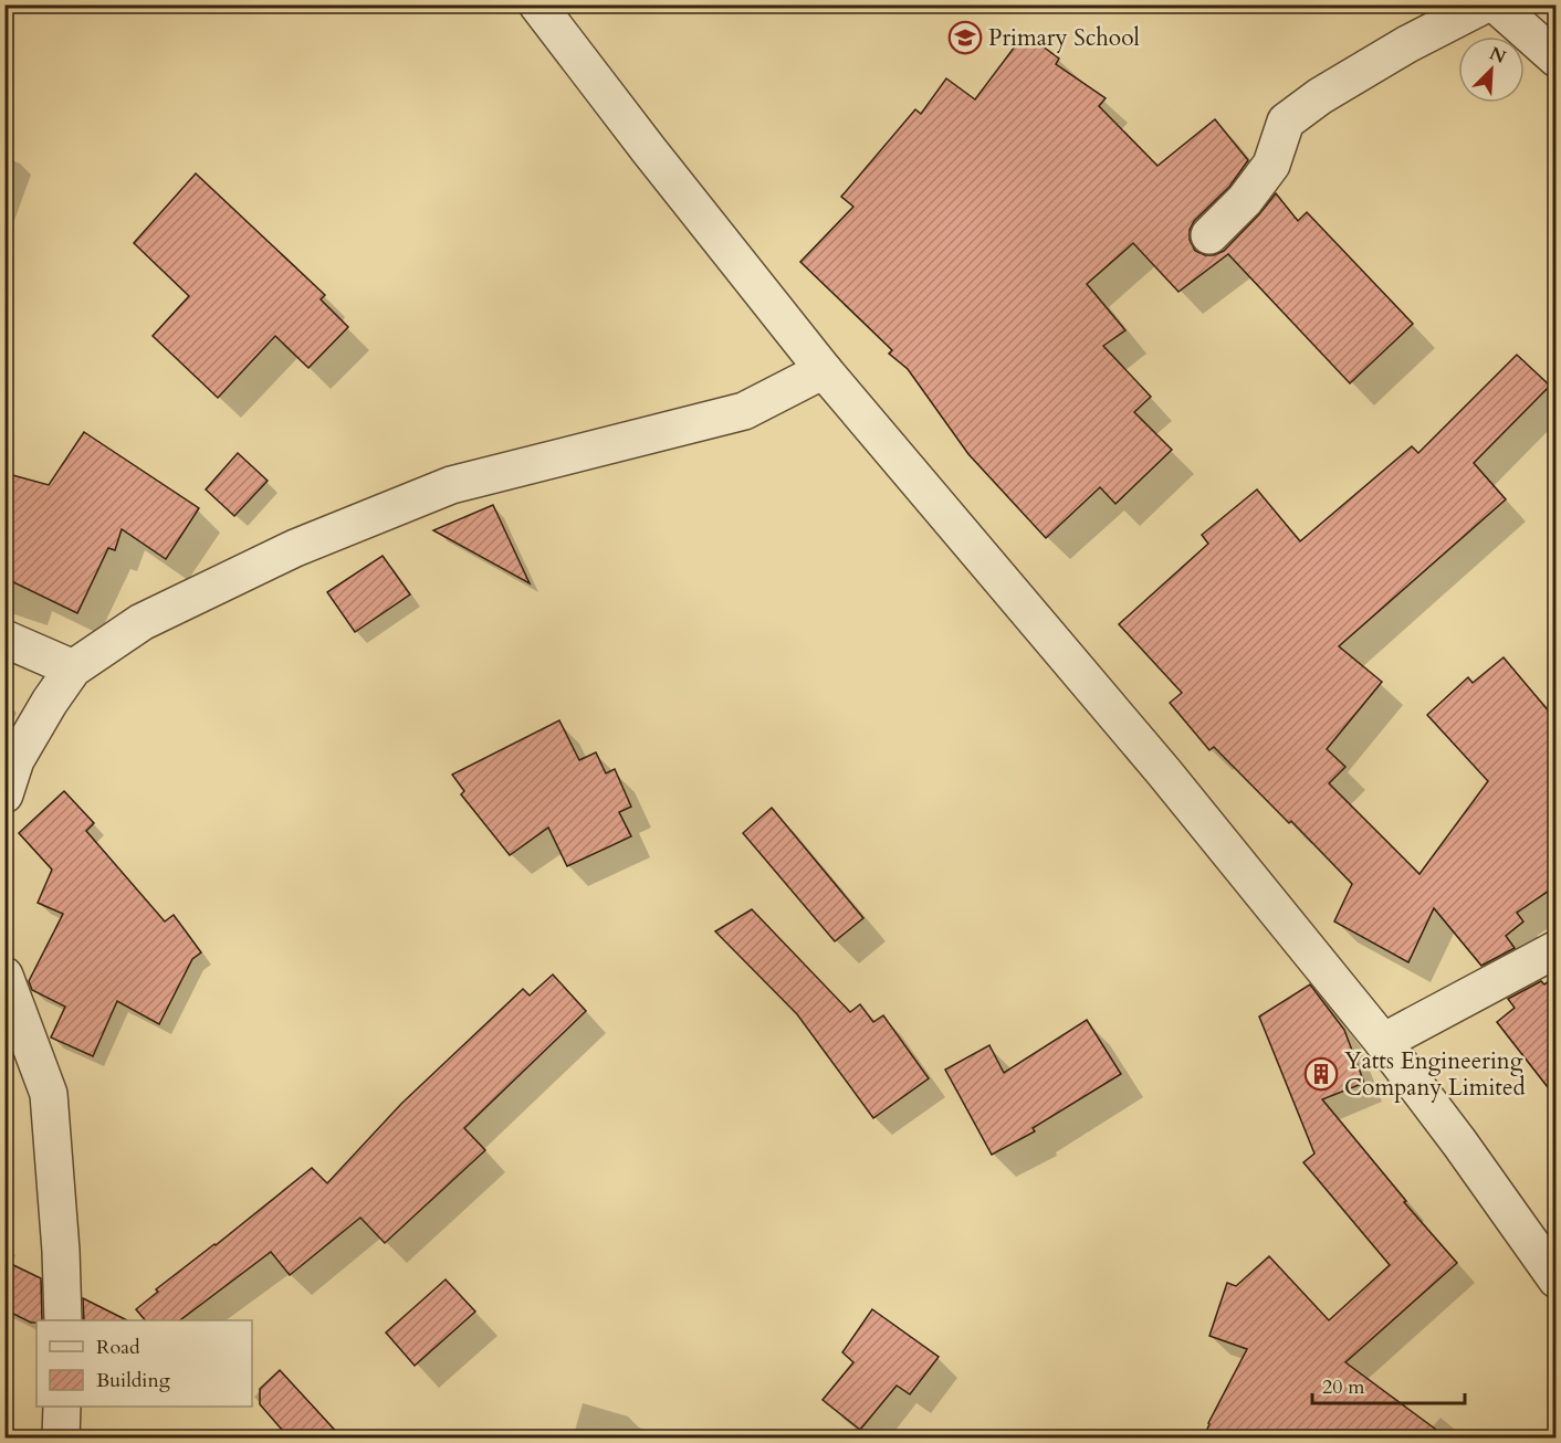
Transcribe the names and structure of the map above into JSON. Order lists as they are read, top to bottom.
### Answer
{
  "places": {
    "school or university": ["Primary School"],
    "building": ["Yatts Engineering Company Limited"]
  },
  "legend": ["Road", "Building"],
  "scale_bar": "20 m",
  "north": "top right"
}
